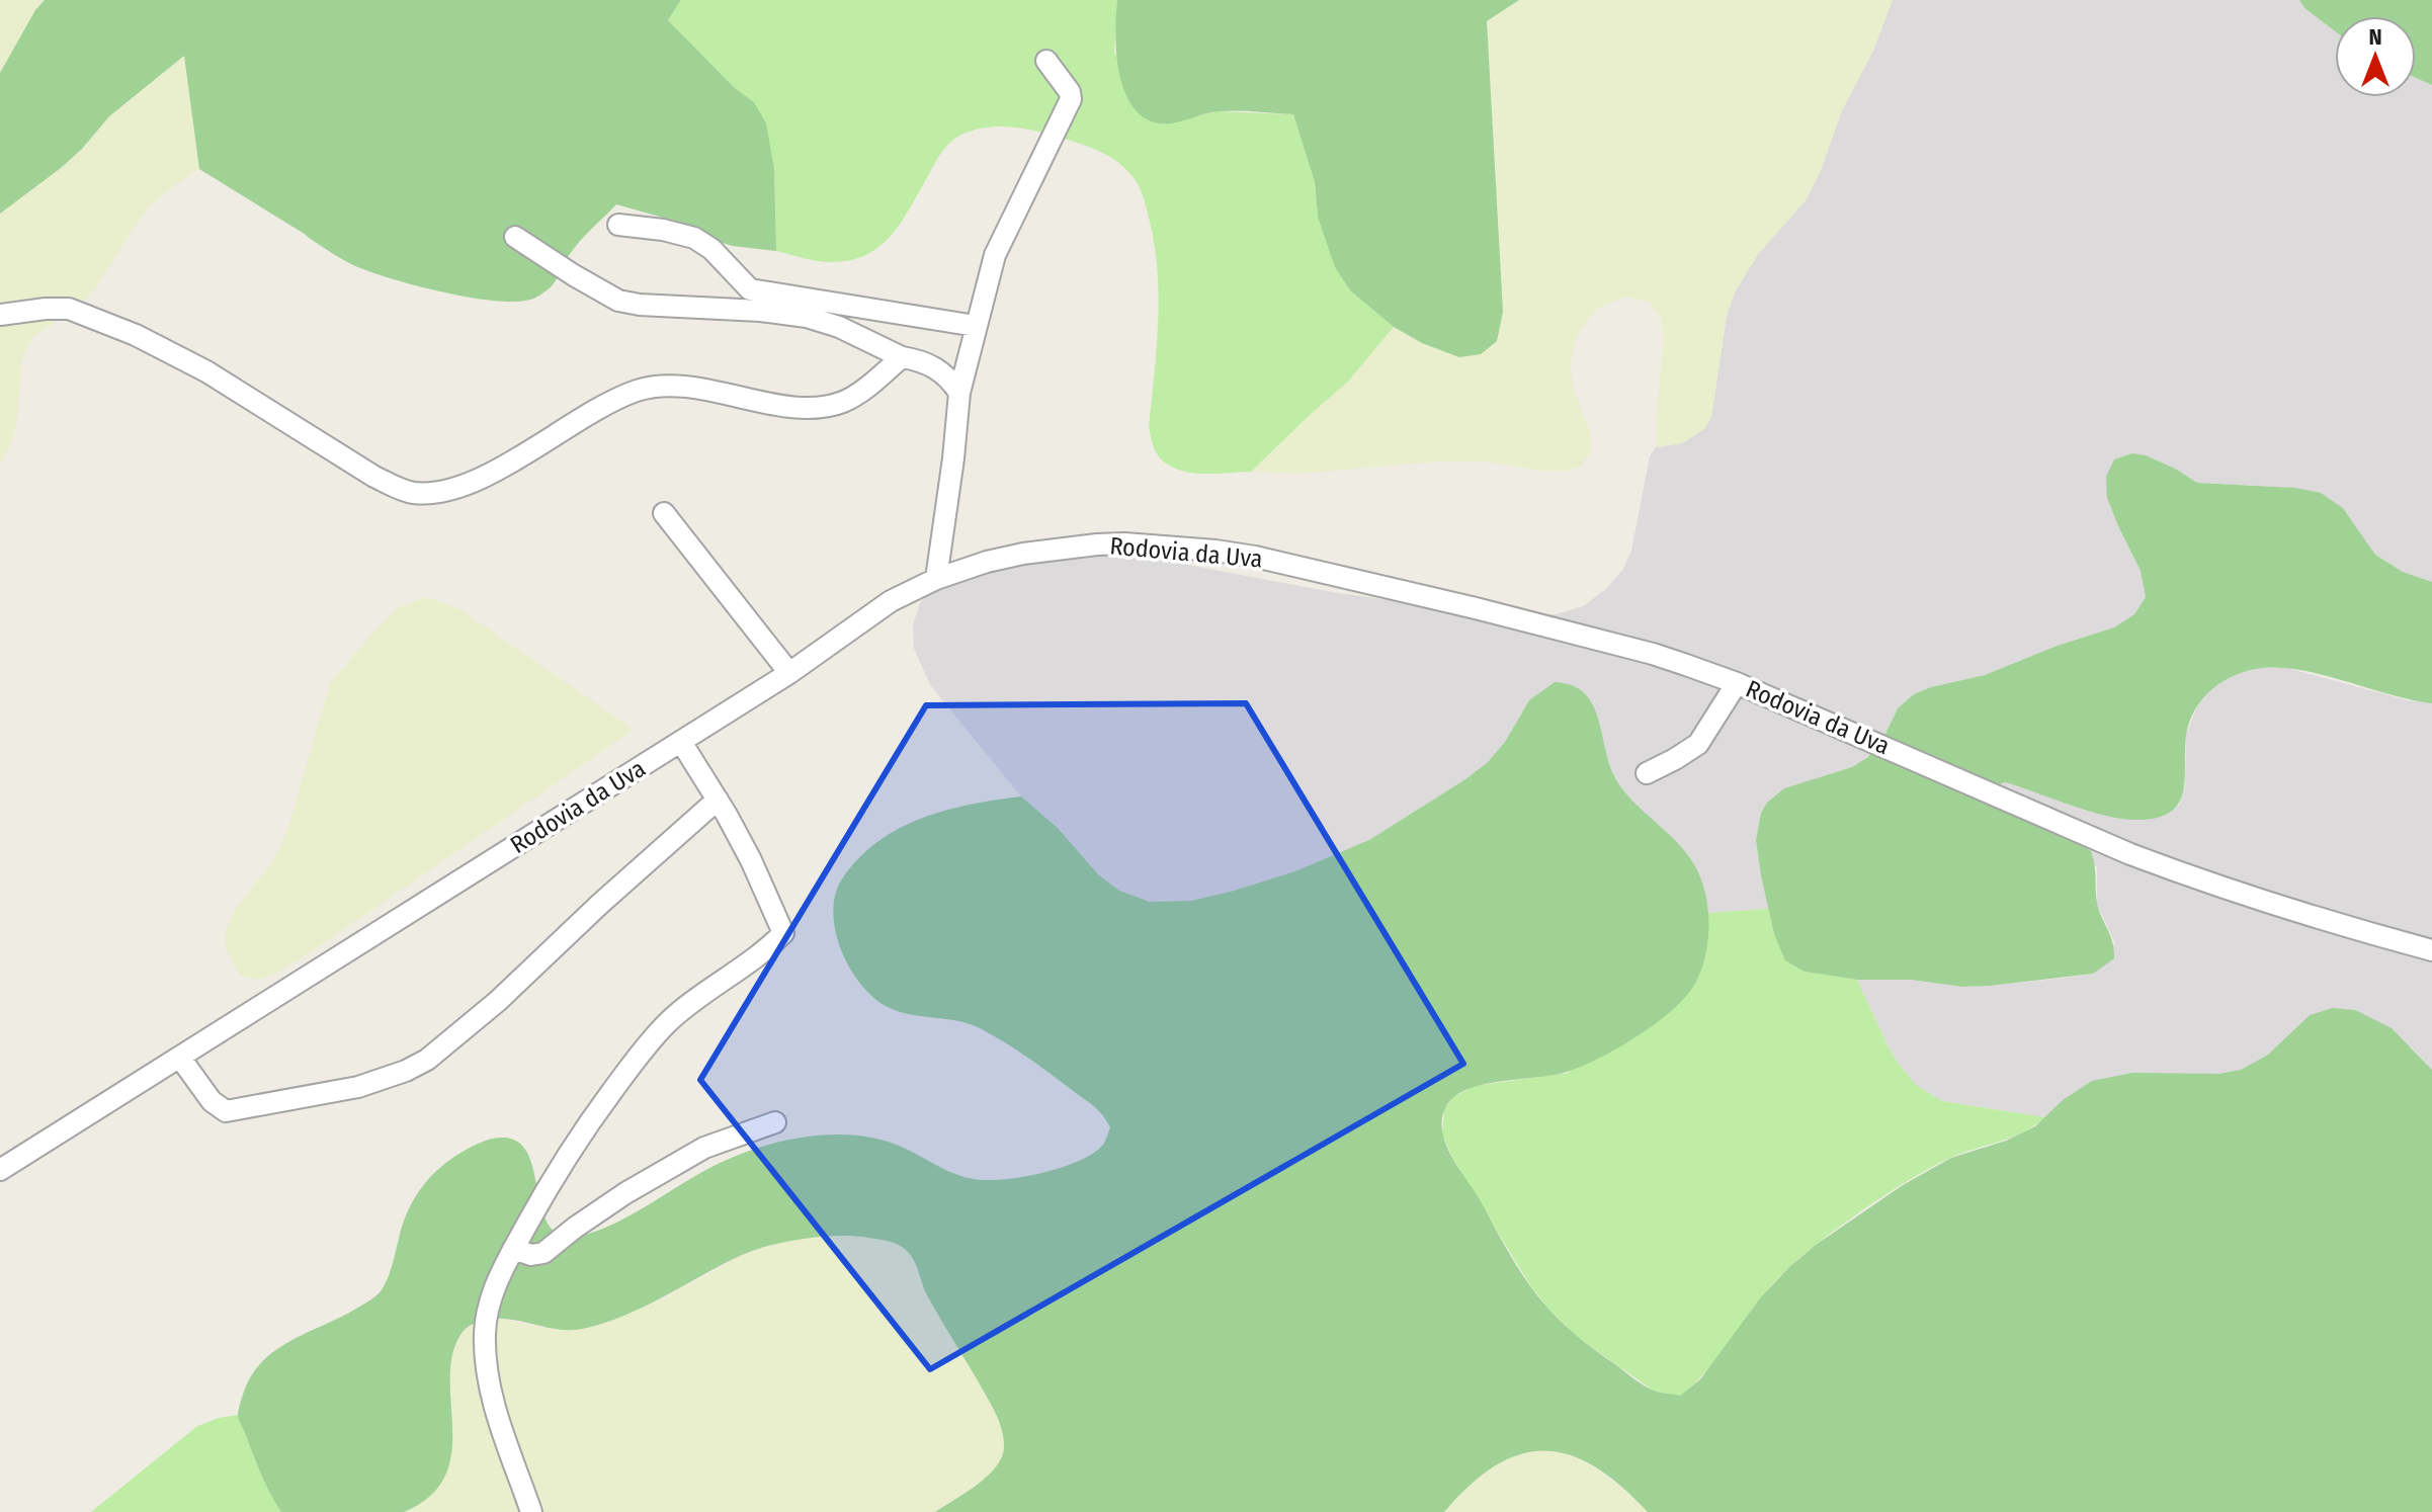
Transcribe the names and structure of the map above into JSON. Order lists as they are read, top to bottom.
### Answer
{
  "streets": {
    "street": ["Rodovia da Uva"]
  },
  "north": "top"
}
